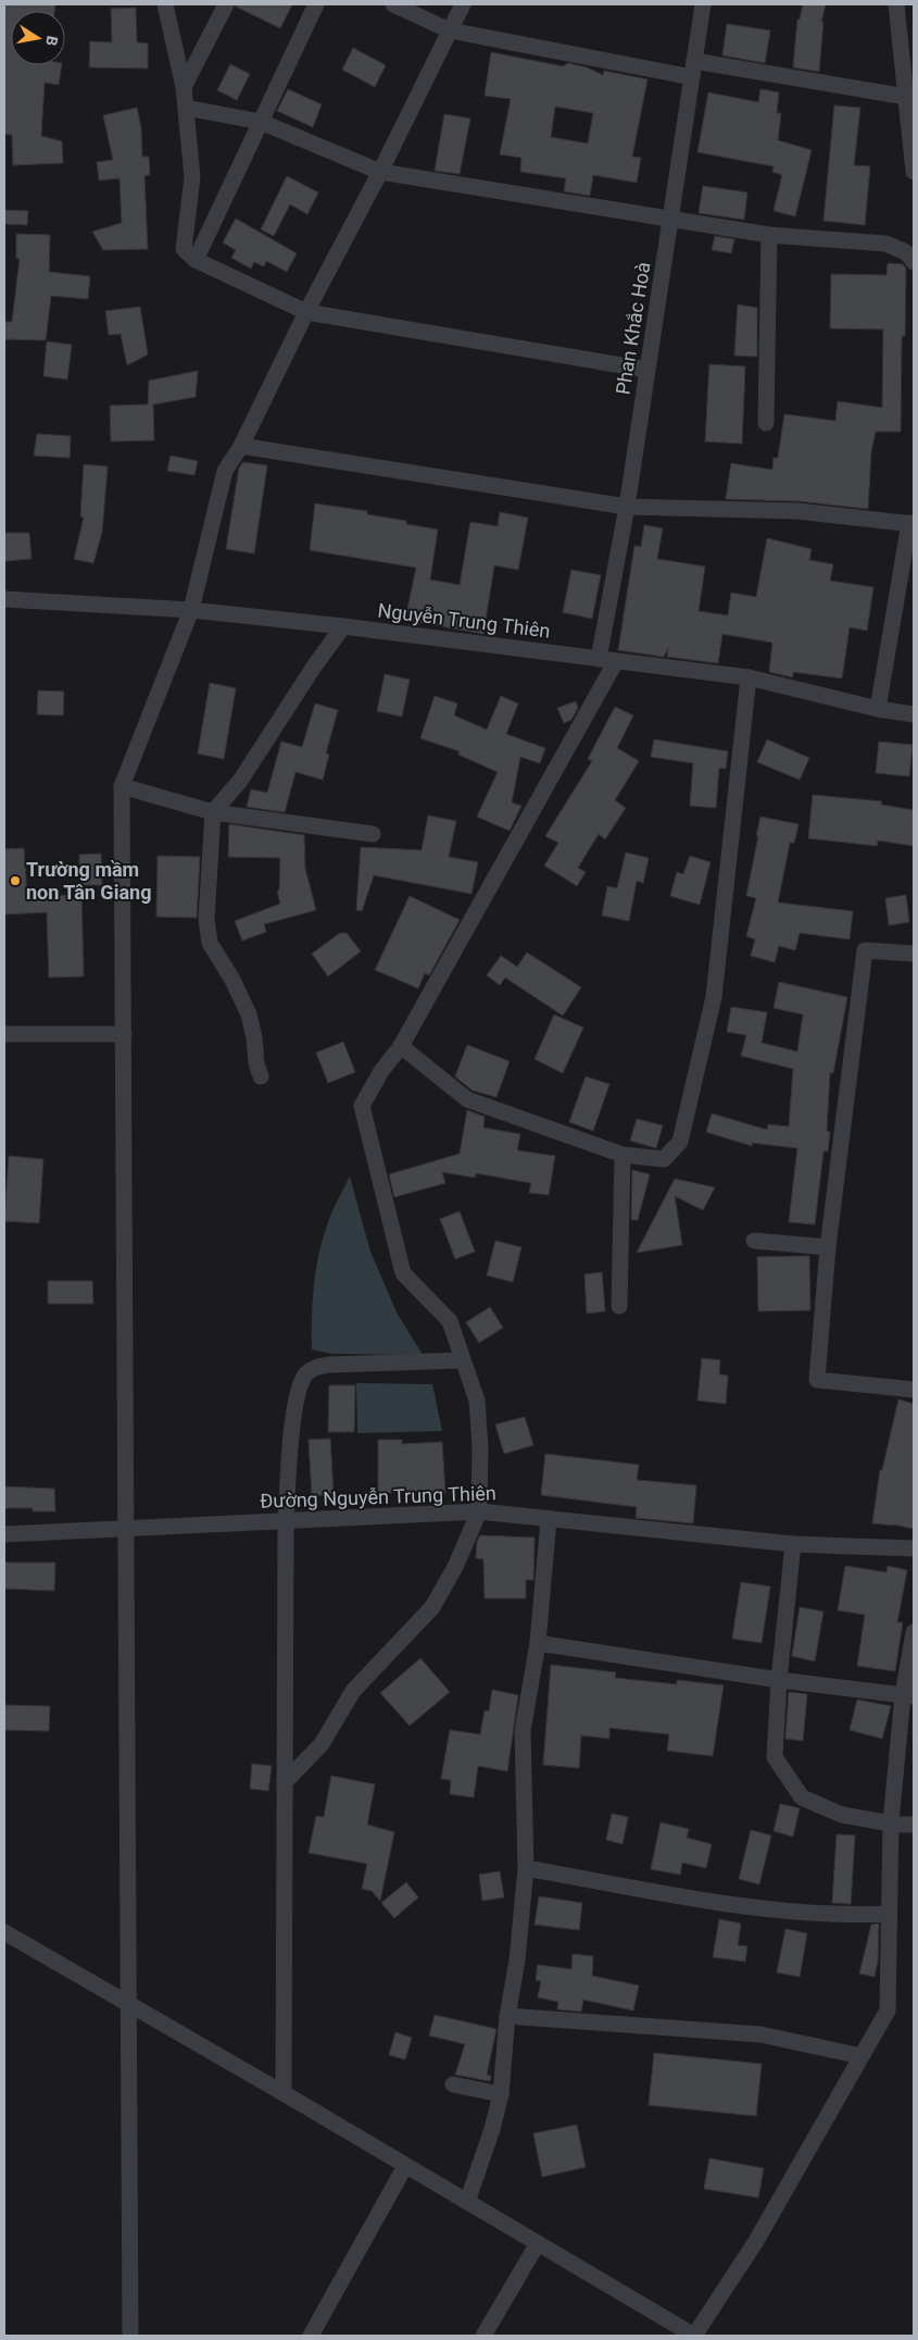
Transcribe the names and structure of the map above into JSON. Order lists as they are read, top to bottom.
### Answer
{
  "streets": {
    "street": ["Phan Khắc Hoà", "Nguyễn Trung Thiên", "Đường Nguyễn Trung Thiên"]
  },
  "crossings": [
    ["Phan Khắc Hoà", "Nguyễn Trung Thiên"],
    ["Phan Khắc Hoà", "Đường Nguyễn Trung Thiên"]
  ],
  "places": ["Trường mầm non Tân Giang"],
  "north": "right"
}
